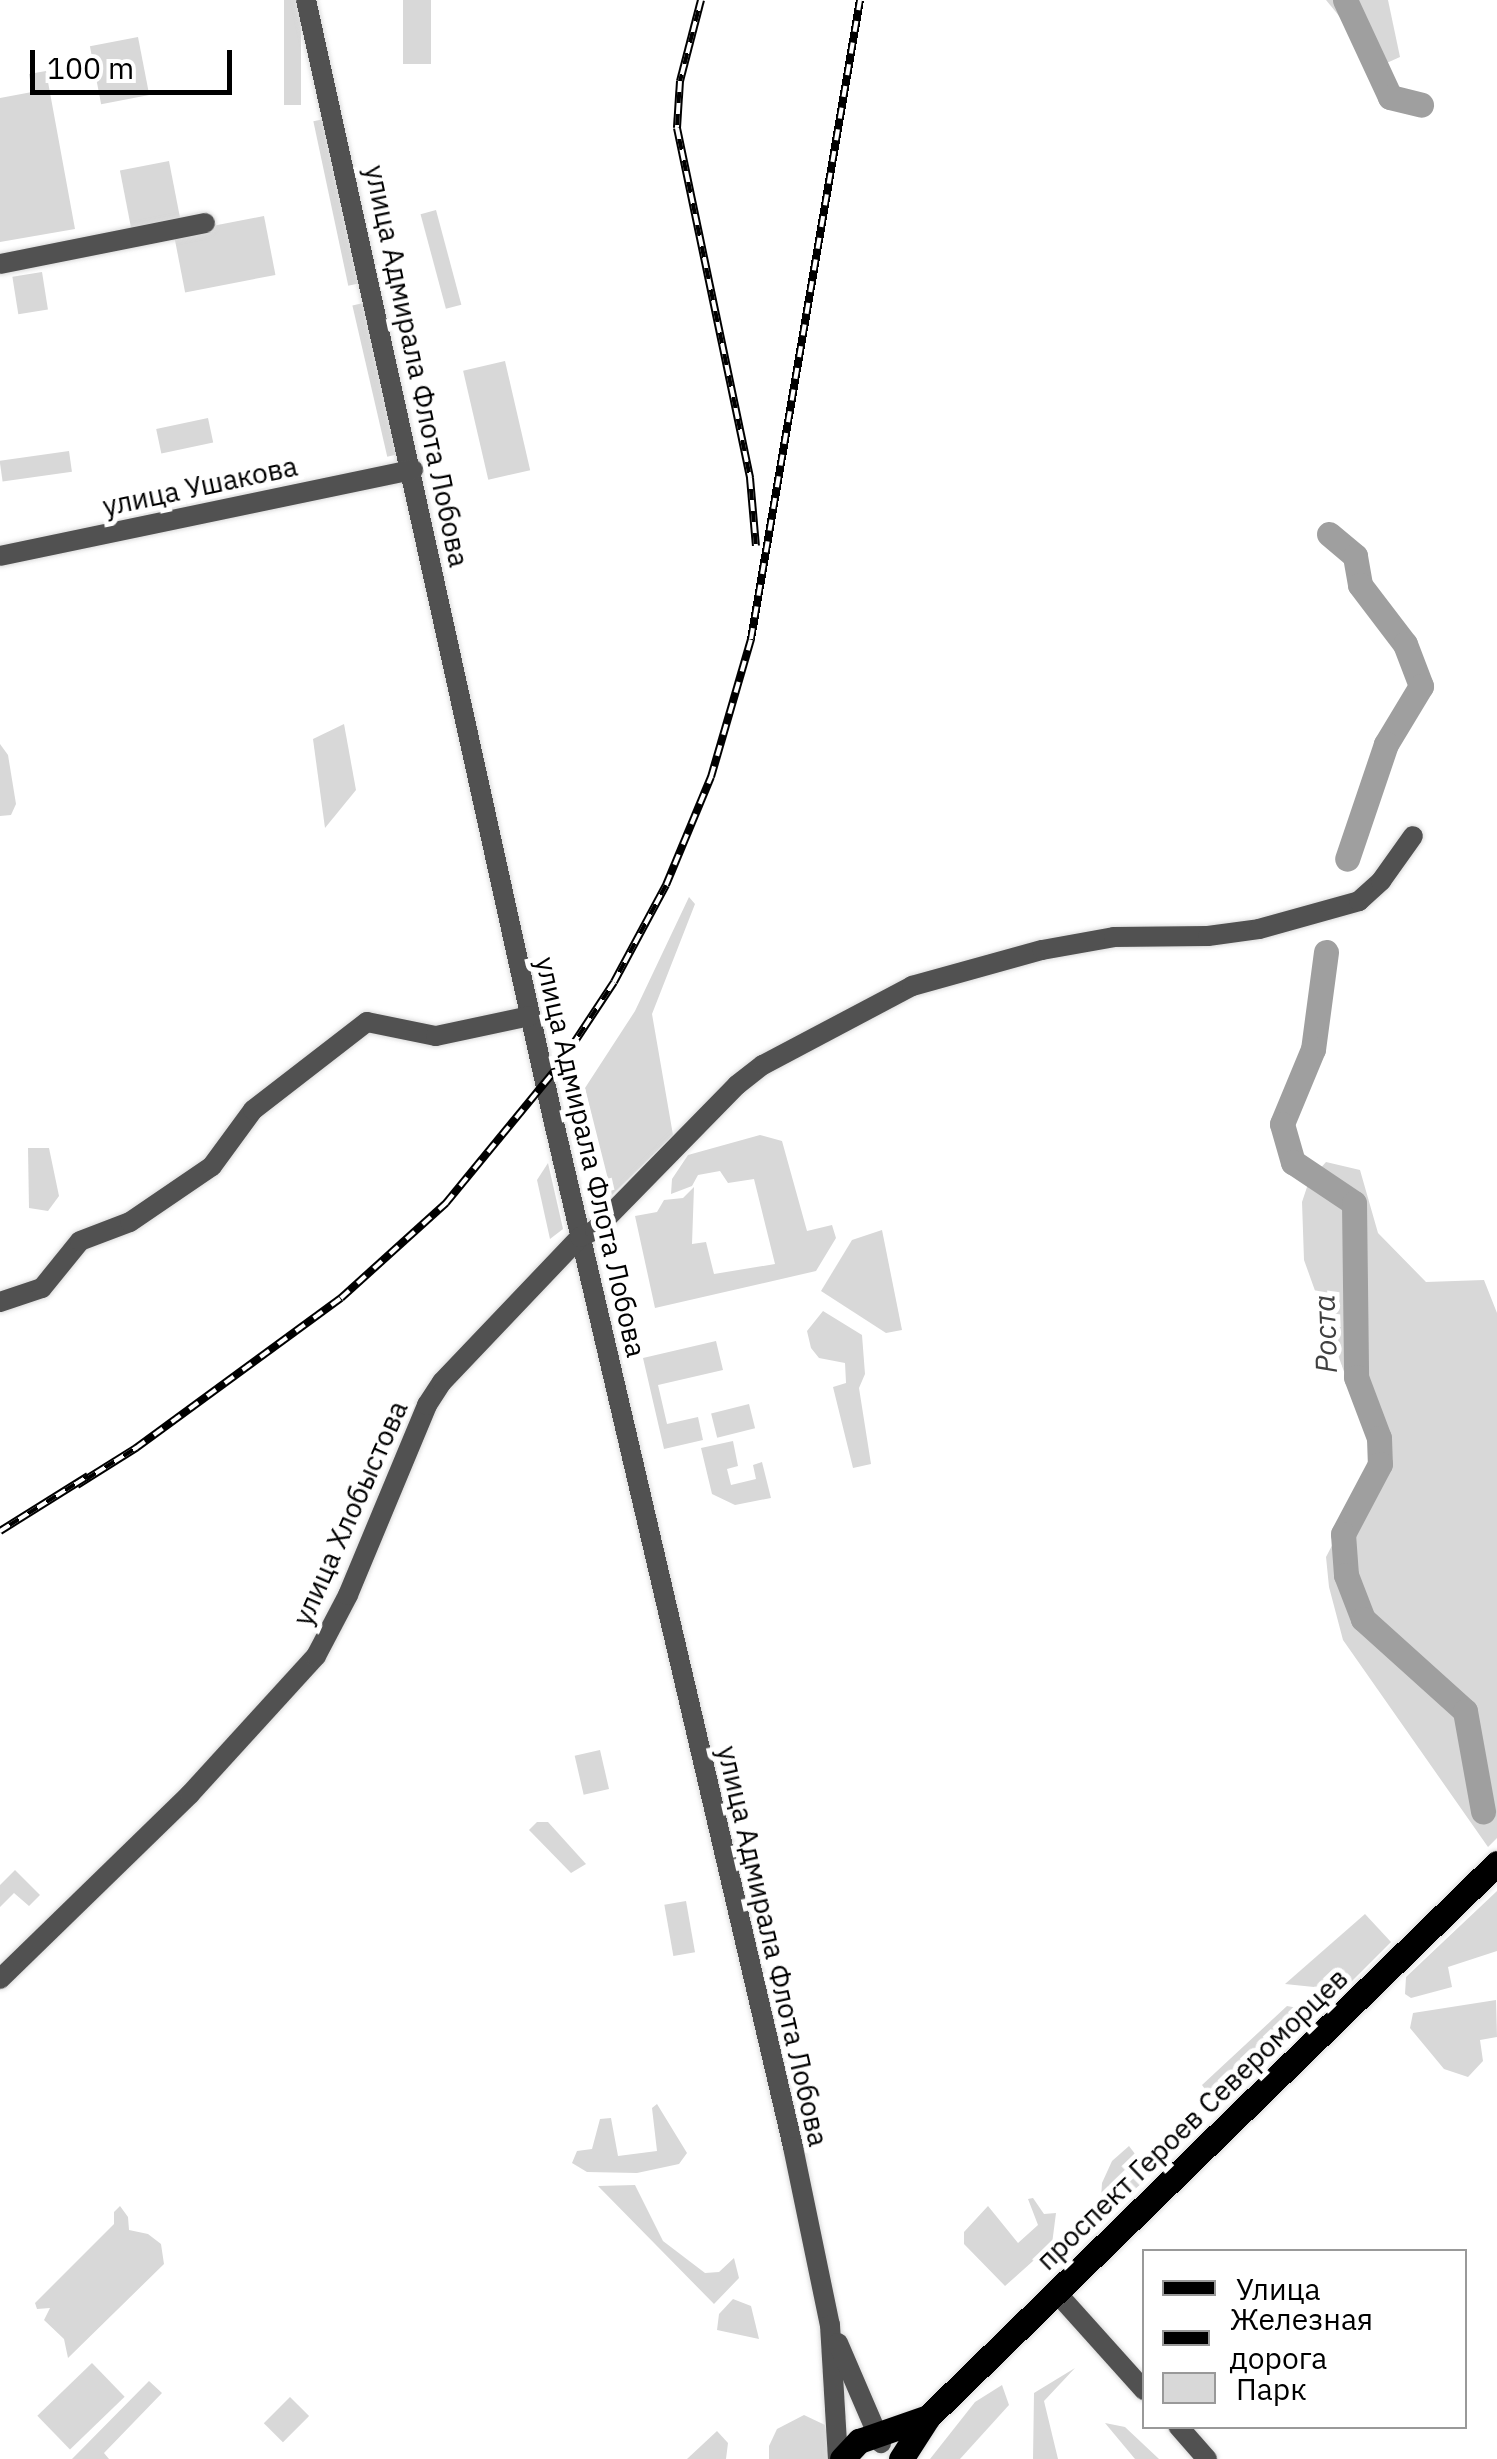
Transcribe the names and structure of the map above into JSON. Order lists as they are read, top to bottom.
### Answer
{
  "streets": {
    "main road": ["проспект Героев Североморцев"],
    "street": ["улица Адмирала Флота Лобова", "улица Ушакова", "улица Хлобыстова"]
  },
  "crossings": [
    ["улица Адмирала Флота Лобова", "улица Ушакова"],
    ["улица Адмирала Флота Лобова", "улица Хлобыстова"],
    ["улица Адмирала Флота Лобова", "проспект Героев Североморцев"]
  ],
  "water": ["Роста"],
  "legend": ["Улица", "Железная дорога", "Парк"],
  "scale_bar": "100 m"
}
